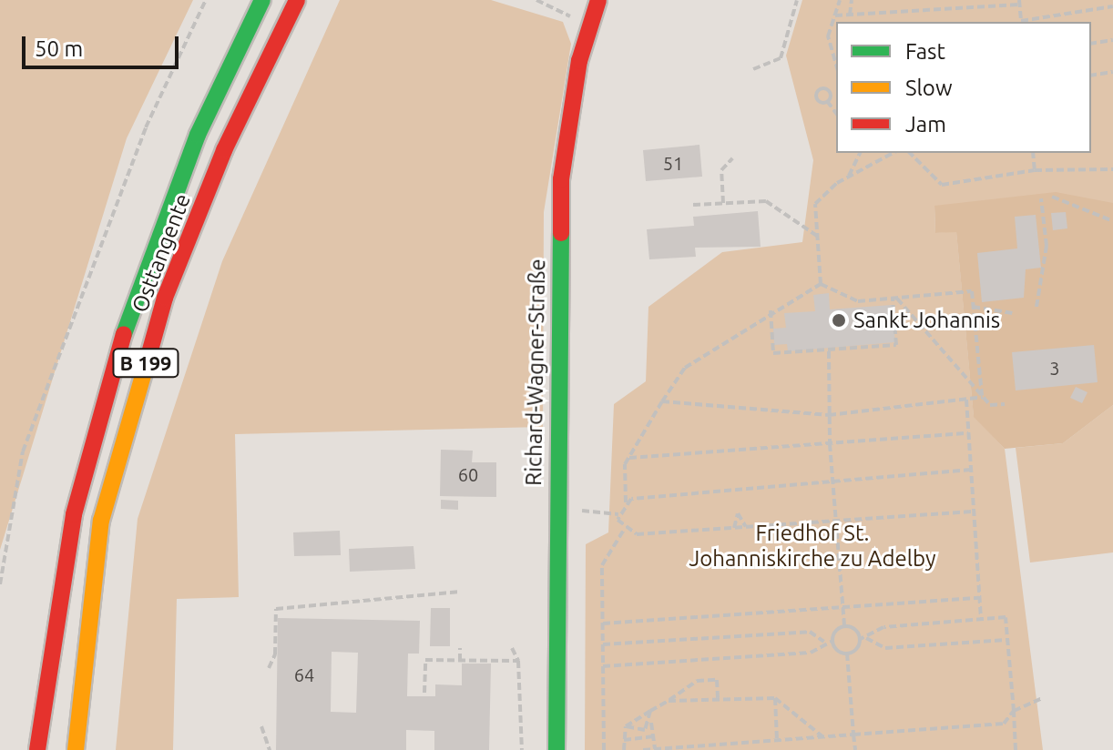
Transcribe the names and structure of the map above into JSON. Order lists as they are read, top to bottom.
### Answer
{
  "streets": {
    "main road": ["Osttangente", "B 199", "Richard-Wagner-Straße"]
  },
  "parks": ["Friedhof St. Johanniskirche zu Adelby"],
  "places": ["Sankt Johannis"],
  "house_numbers": [
    "51",
    "3",
    "60",
    "64"
  ],
  "legend": ["Fast", "Slow", "Jam"],
  "scale_bar": "50 m"
}
